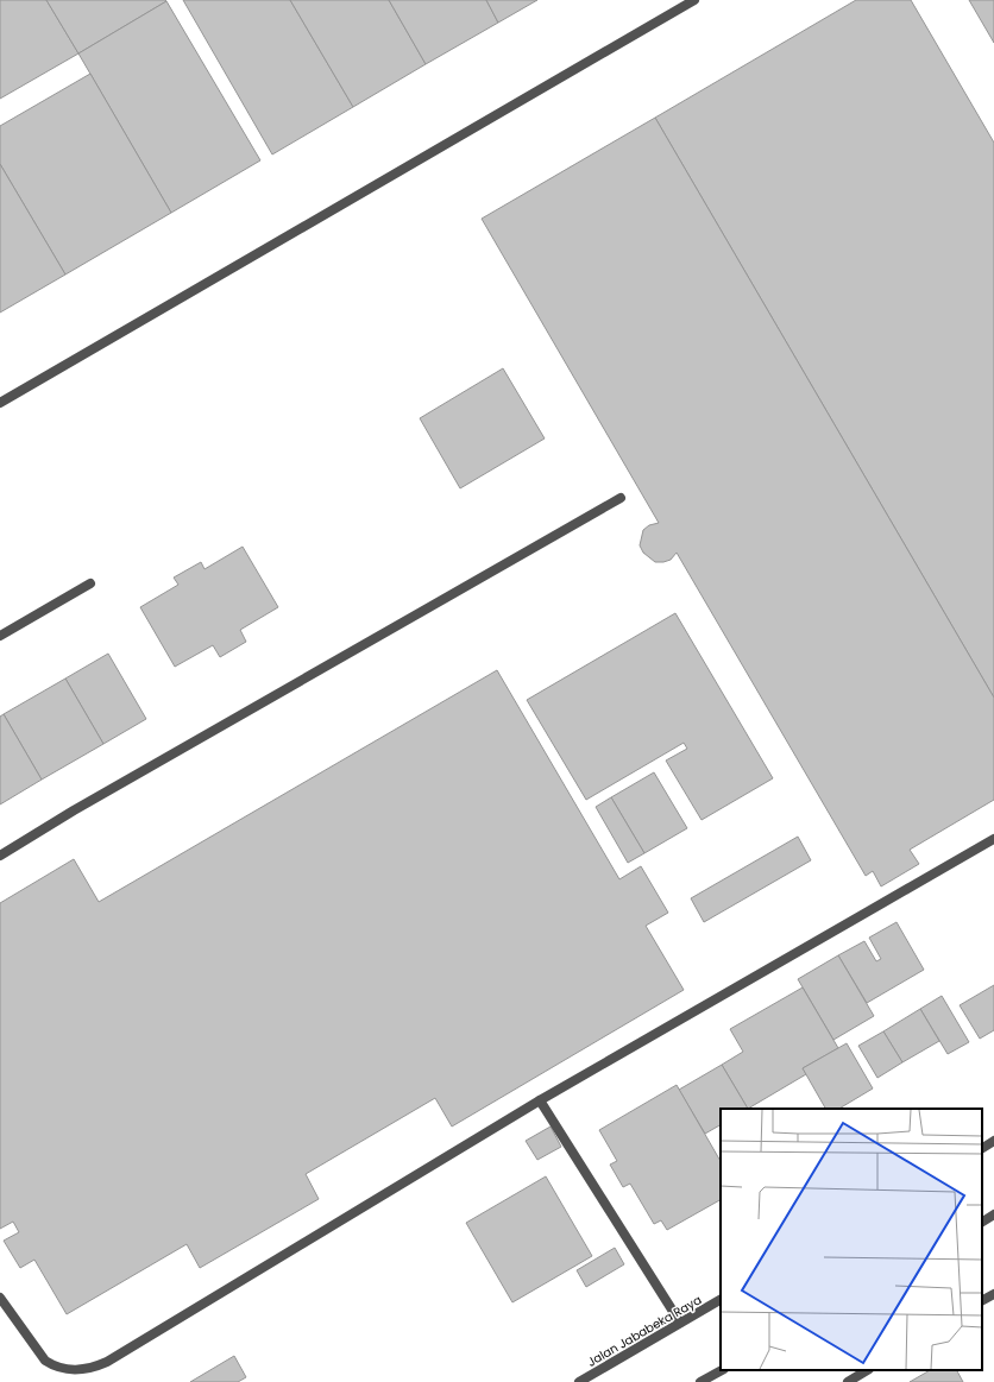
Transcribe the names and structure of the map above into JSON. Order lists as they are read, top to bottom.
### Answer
{
  "streets": {
    "street": ["Jalan Jababeka Raya"]
  }
}
